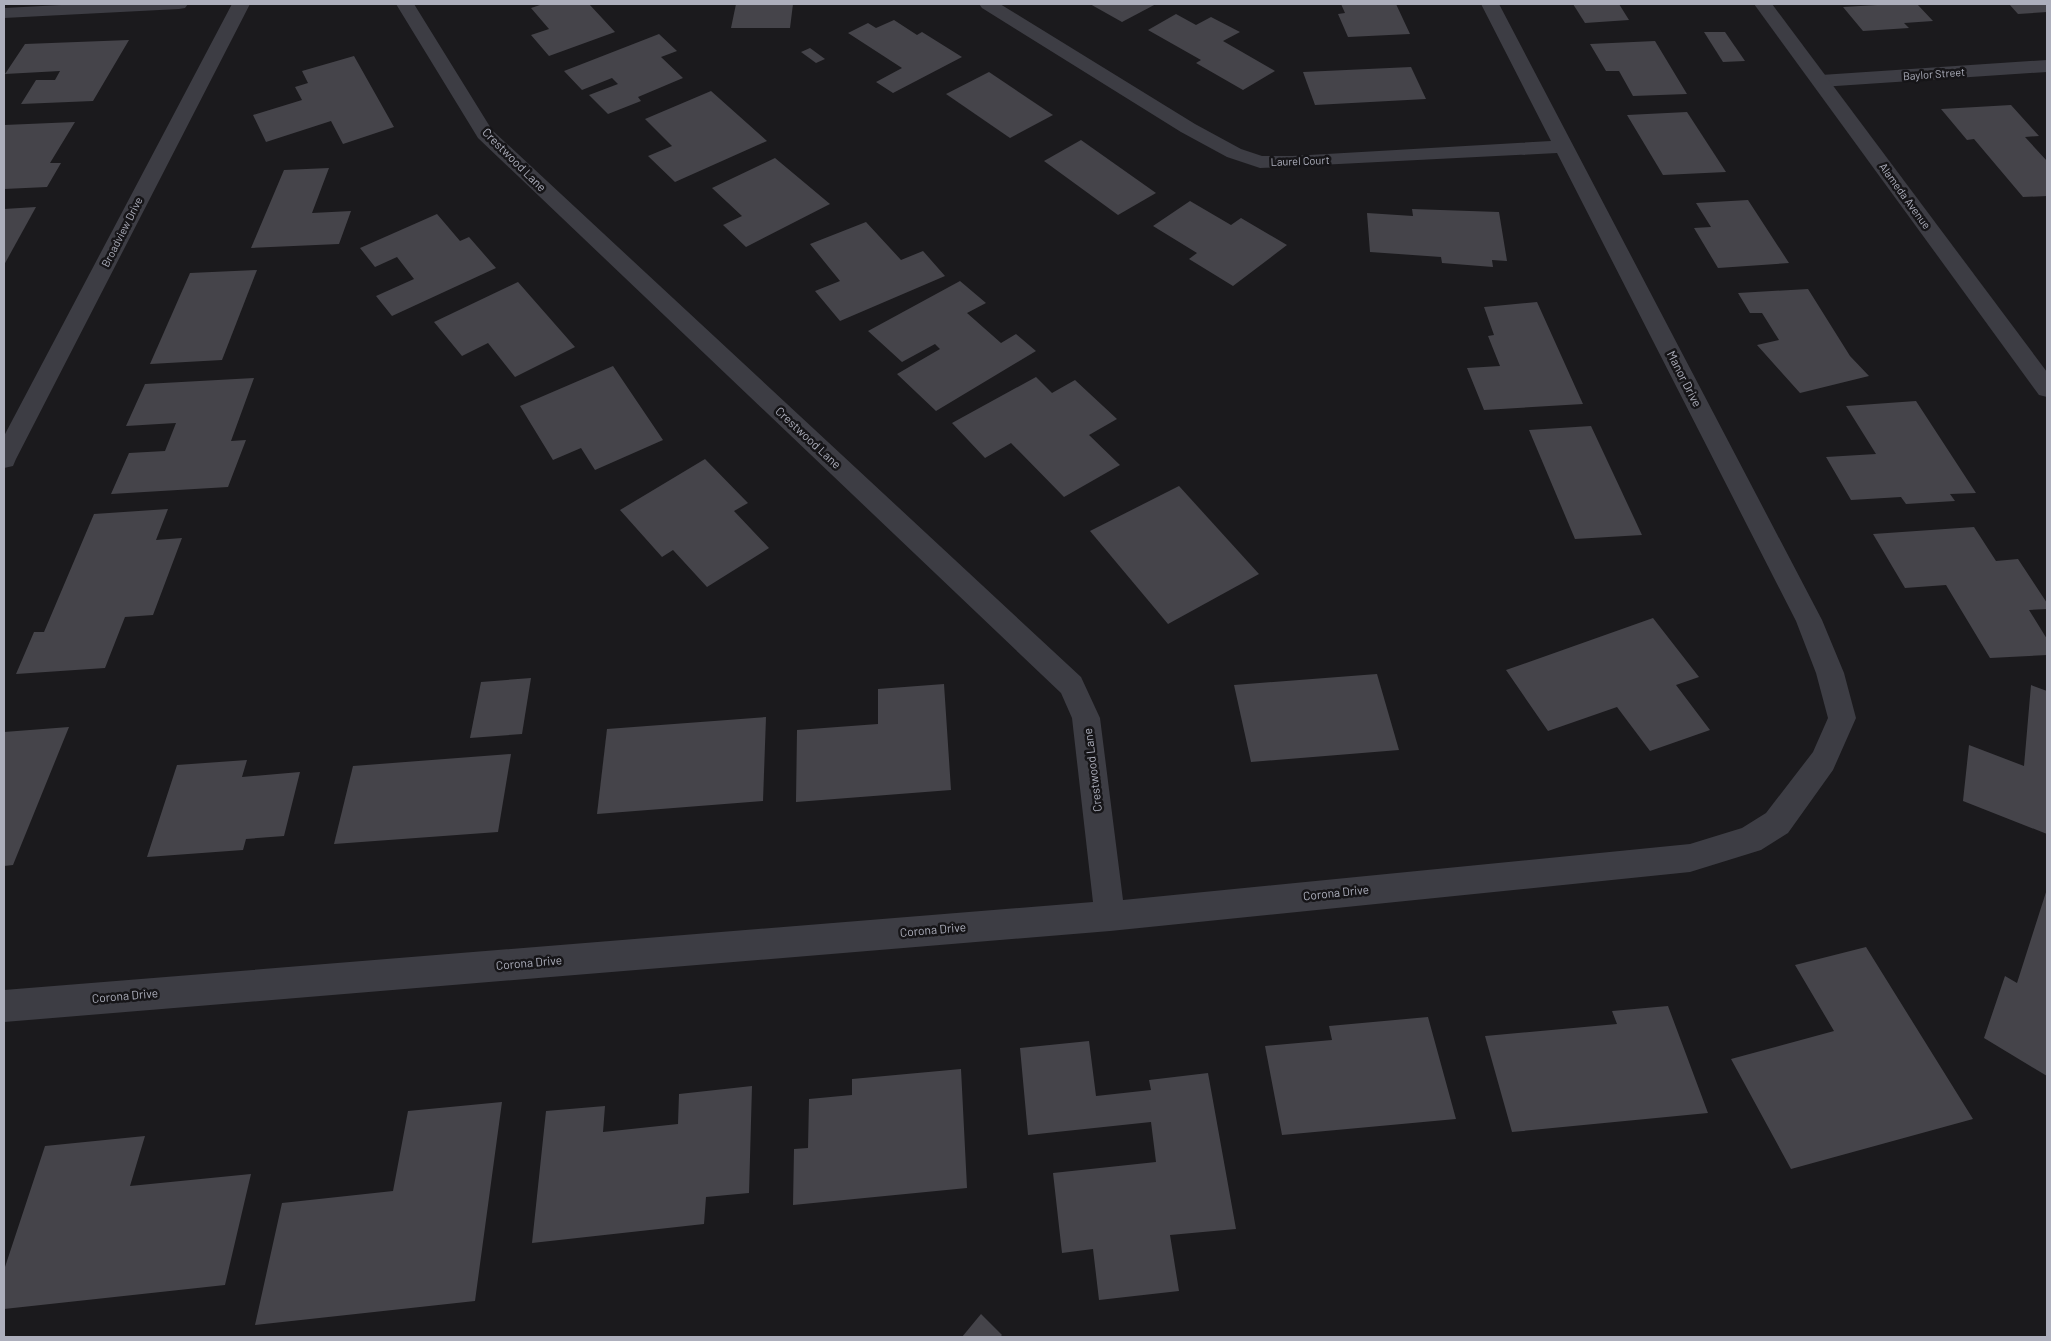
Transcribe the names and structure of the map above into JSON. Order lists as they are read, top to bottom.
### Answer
{
  "streets": {
    "street": [
      "Baylor Street",
      "Crestwood Lane",
      "Laurel Court",
      "Alameda Avenue",
      "Broadview Drive",
      "Manor Drive",
      "Corona Drive"
    ]
  },
  "crossings": [
    ["Baylor Street", "Alameda Avenue"],
    ["Crestwood Lane", "Corona Drive"],
    ["Laurel Court", "Manor Drive"],
    ["Manor Drive", "Corona Drive"]
  ]
}
